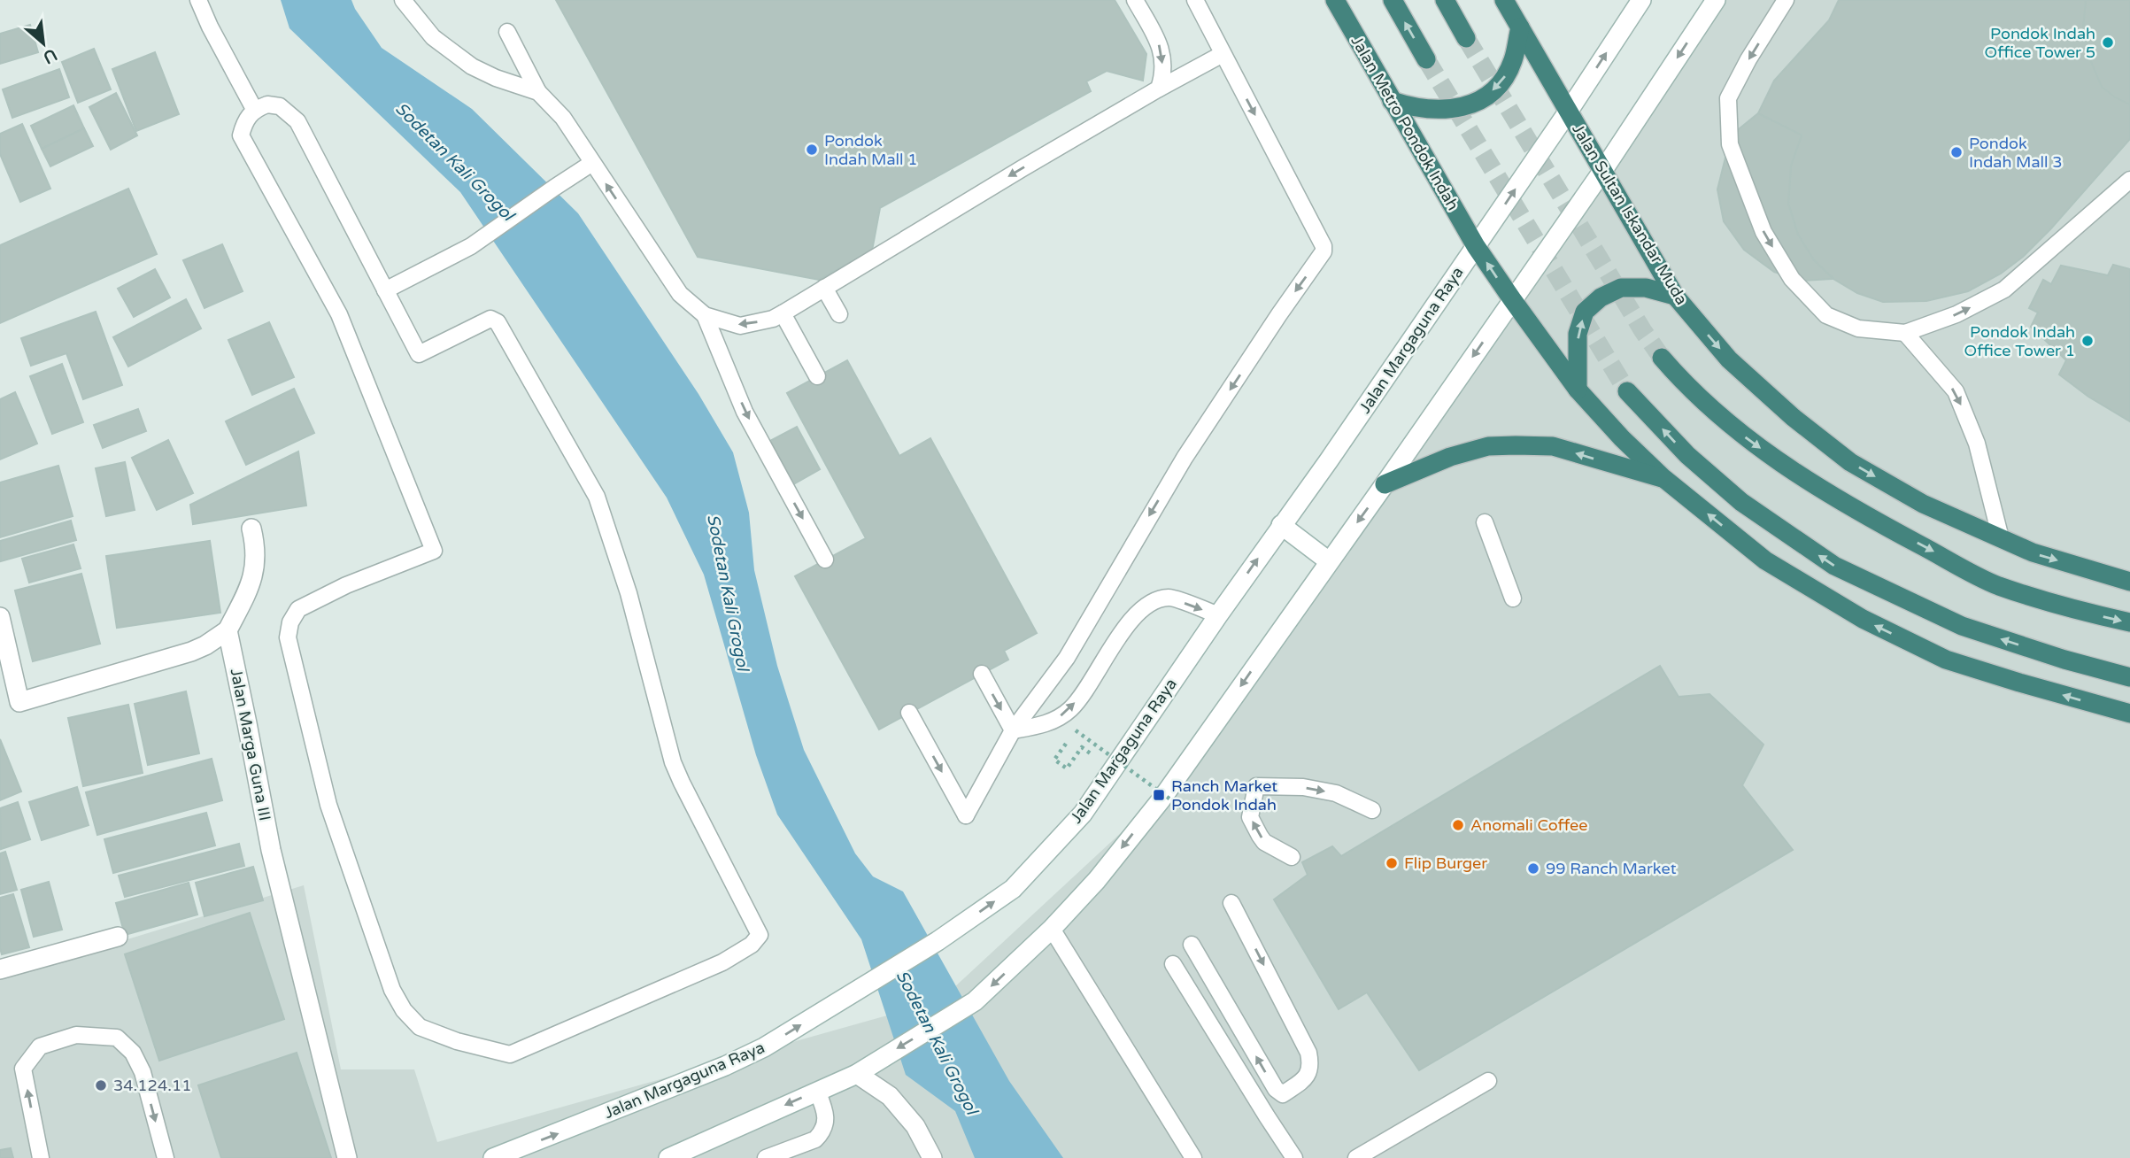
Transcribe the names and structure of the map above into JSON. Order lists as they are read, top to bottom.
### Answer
{
  "streets": {
    "highway": ["Jalan Metro Pondok Indah", "Jalan Sultan Iskandar Muda"],
    "main road": ["Jalan Margaguna Raya", "Jalan Marga Guna III"]
  },
  "crossings": [
    ["Jalan Metro Pondok Indah", "Jalan Margaguna Raya"],
    ["Jalan Sultan Iskandar Muda", "Jalan Margaguna Raya"]
  ],
  "water": ["Sodetan Kali Grogol"],
  "places": {
    "other": [
      "Pondok Indah Office Tower 5",
      "Pondok Indah Mall 1",
      "Pondok Indah Mall 3",
      "Pondok Indah Office Tower 1",
      "Anomali Coffee",
      "Flip Burger",
      "99 Ranch Market",
      "34.124.11"
    ],
    "transit": ["Ranch Market Pondok Indah"]
  },
  "north": "bottom right"
}
